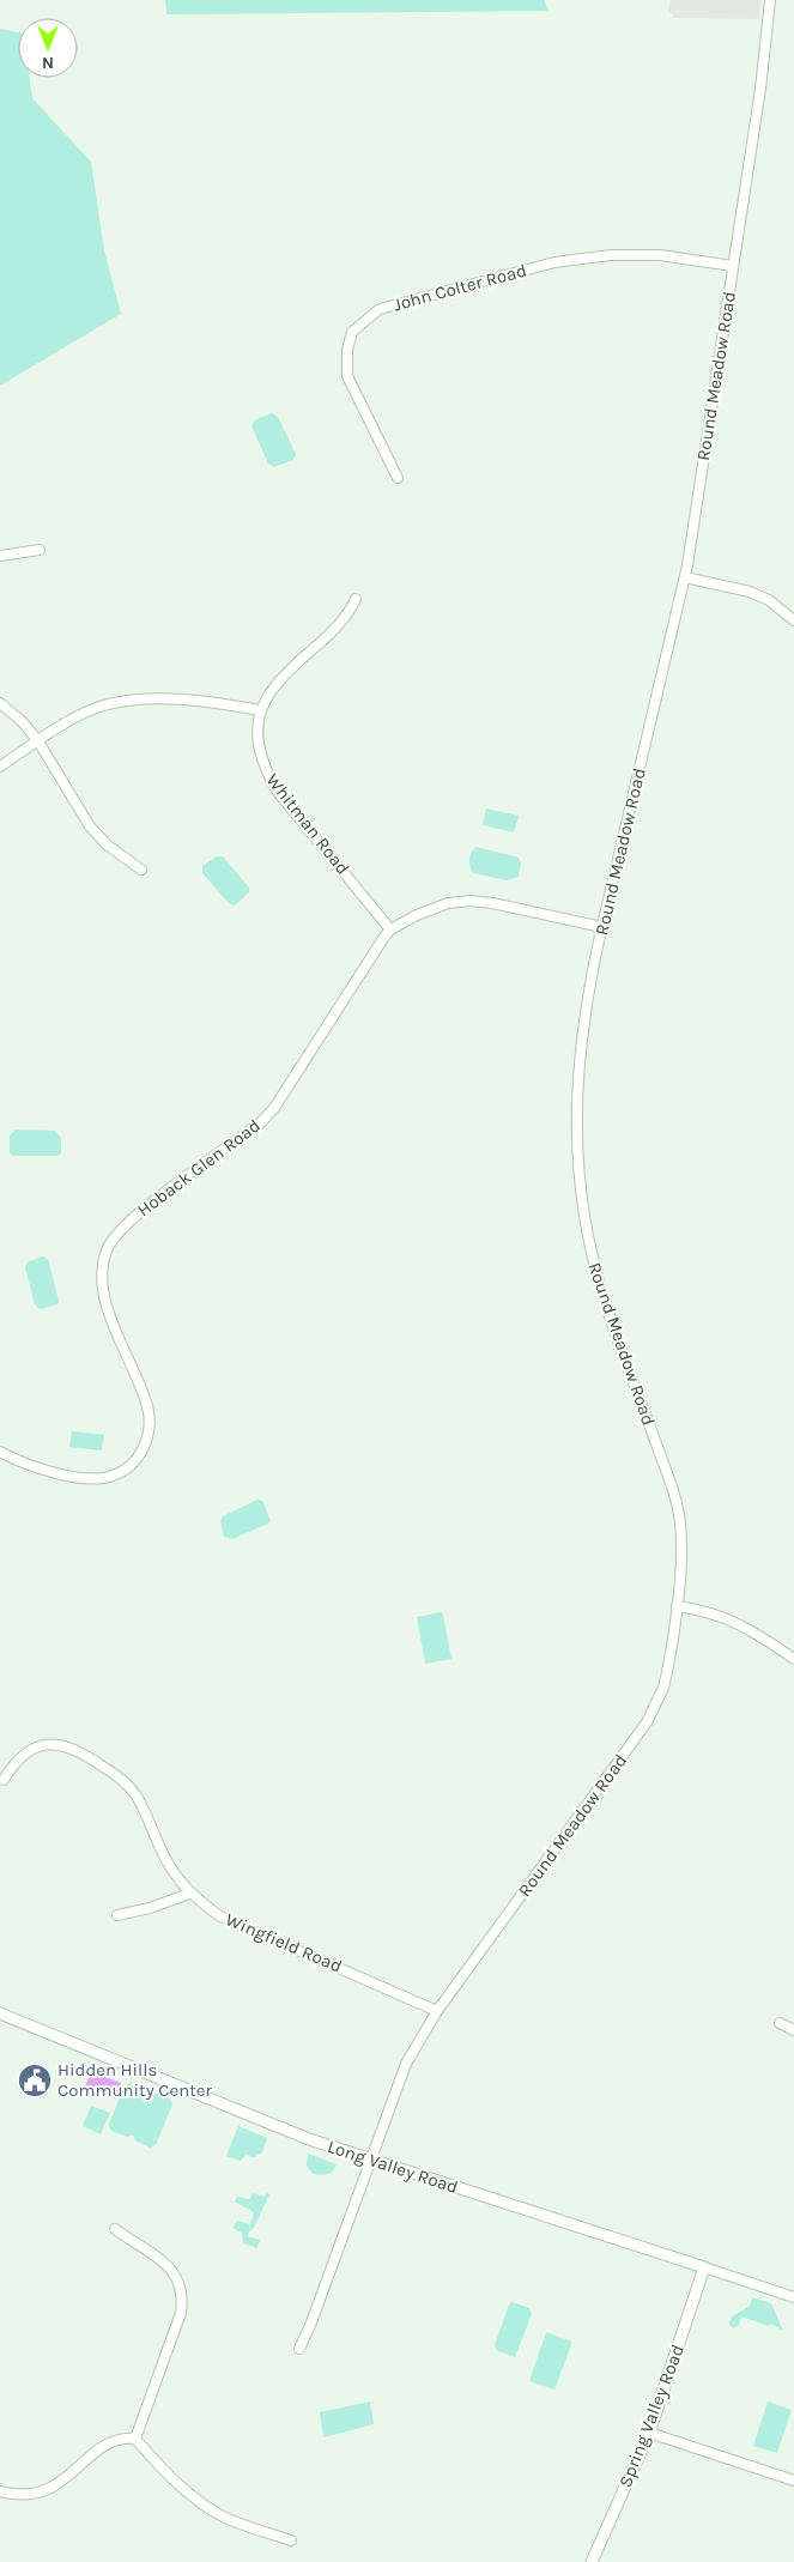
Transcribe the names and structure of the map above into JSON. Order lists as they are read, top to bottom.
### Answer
{
  "streets": {
    "street": [
      "John Colter Road",
      "Round Meadow Road",
      "Whitman Road",
      "Hoback Glen Road",
      "Wingfield Road",
      "Long Valley Road",
      "Spring Valley Road"
    ]
  },
  "crossings": [
    ["John Colter Road", "Round Meadow Road"],
    ["Round Meadow Road", "Hoback Glen Road"],
    ["Round Meadow Road", "Wingfield Road"],
    ["Round Meadow Road", "Long Valley Road"],
    ["Whitman Road", "Hoback Glen Road"],
    ["Long Valley Road", "Spring Valley Road"]
  ],
  "places": {
    "public building": ["Hidden Hills Community Center"]
  },
  "north": "bottom"
}
